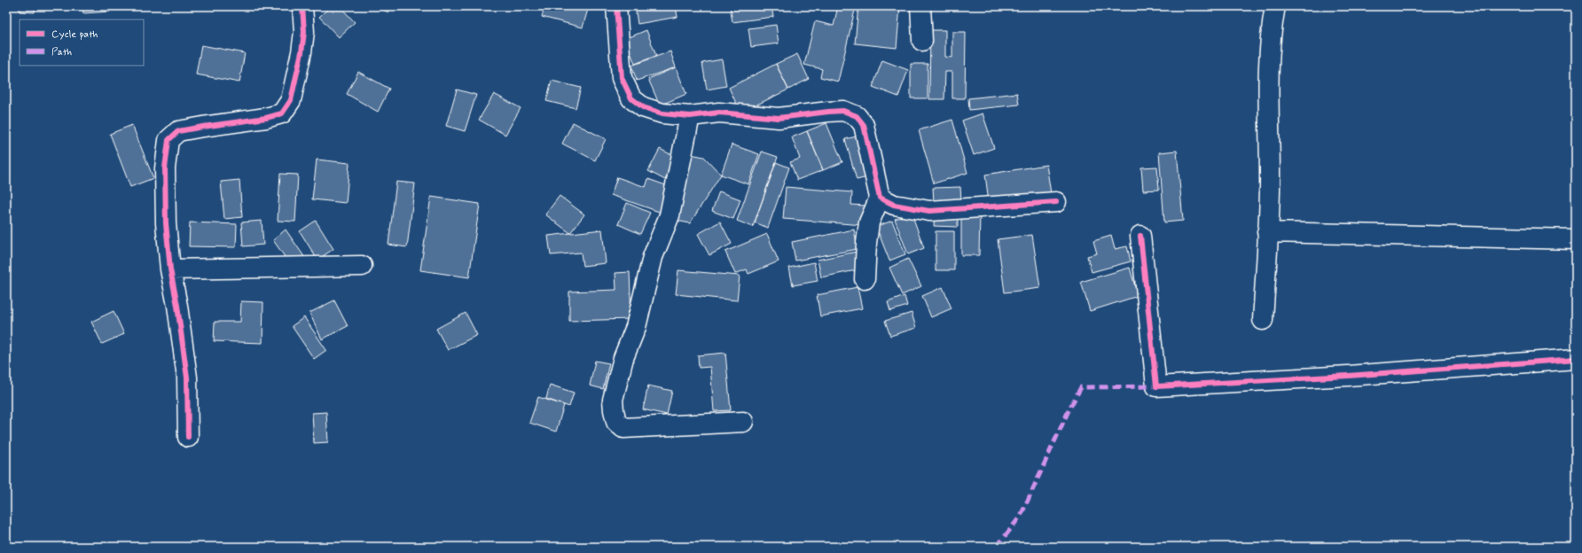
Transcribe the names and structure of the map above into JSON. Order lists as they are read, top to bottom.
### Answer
{
  "legend": ["Cycle path", "Path"]
}
